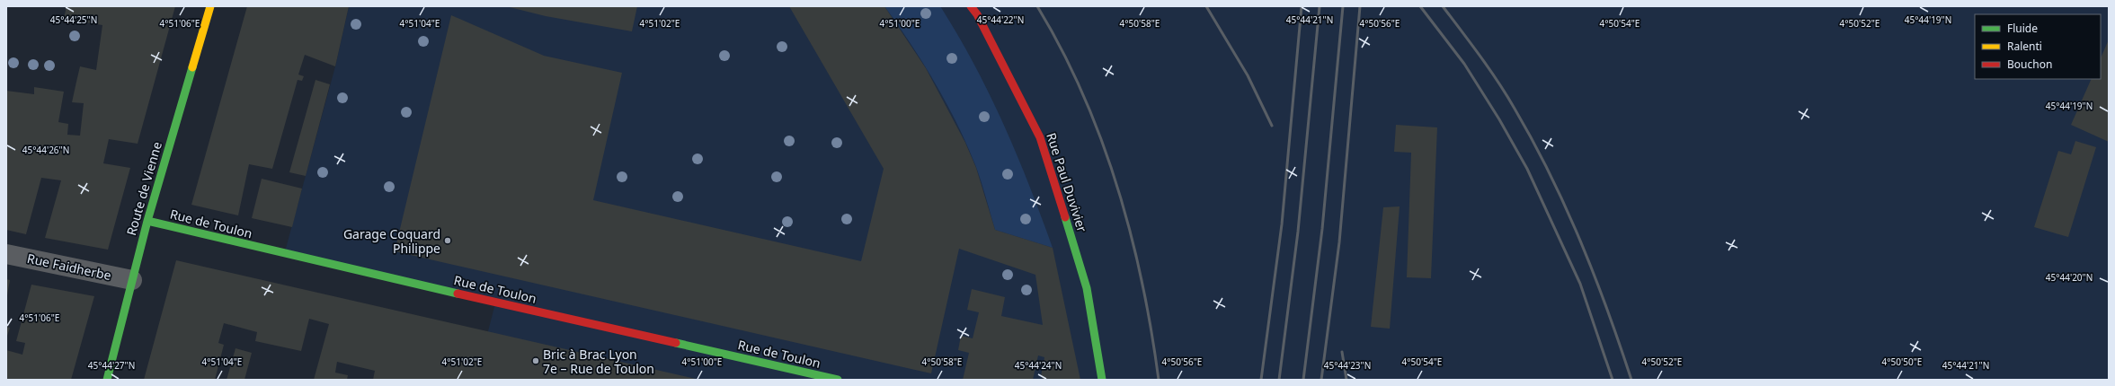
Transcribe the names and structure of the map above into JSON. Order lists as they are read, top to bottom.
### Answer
{
  "streets": {
    "main road": ["Rue Paul Duvivier", "Route de Vienne", "Rue de Toulon"],
    "street": ["Rue Faidherbe"]
  },
  "crossings": [
    ["Route de Vienne", "Rue de Toulon"],
    ["Route de Vienne", "Rue Faidherbe"]
  ],
  "places": ["Garage Coquard Philippe", "Bric à Brac Lyon 7e – Rue de Toulon"],
  "legend": ["Fluide", "Ralenti", "Bouchon"],
  "coordinates": [
    "45°44'25\"N",
    "45°44'22\"N",
    "45°44'21\"N",
    "45°44'19\"N",
    "4°51'06\"E",
    "4°51'04\"E",
    "4°51'02\"E",
    "4°51'00\"E",
    "4°50'58\"E",
    "4°50'56\"E",
    "4°50'54\"E",
    "4°50'52\"E",
    "45°44'26\"N",
    "45°44'20\"N",
    "4°50'50\"E",
    "45°44'27\"N",
    "45°44'24\"N",
    "45°44'23\"N"
  ]
}
